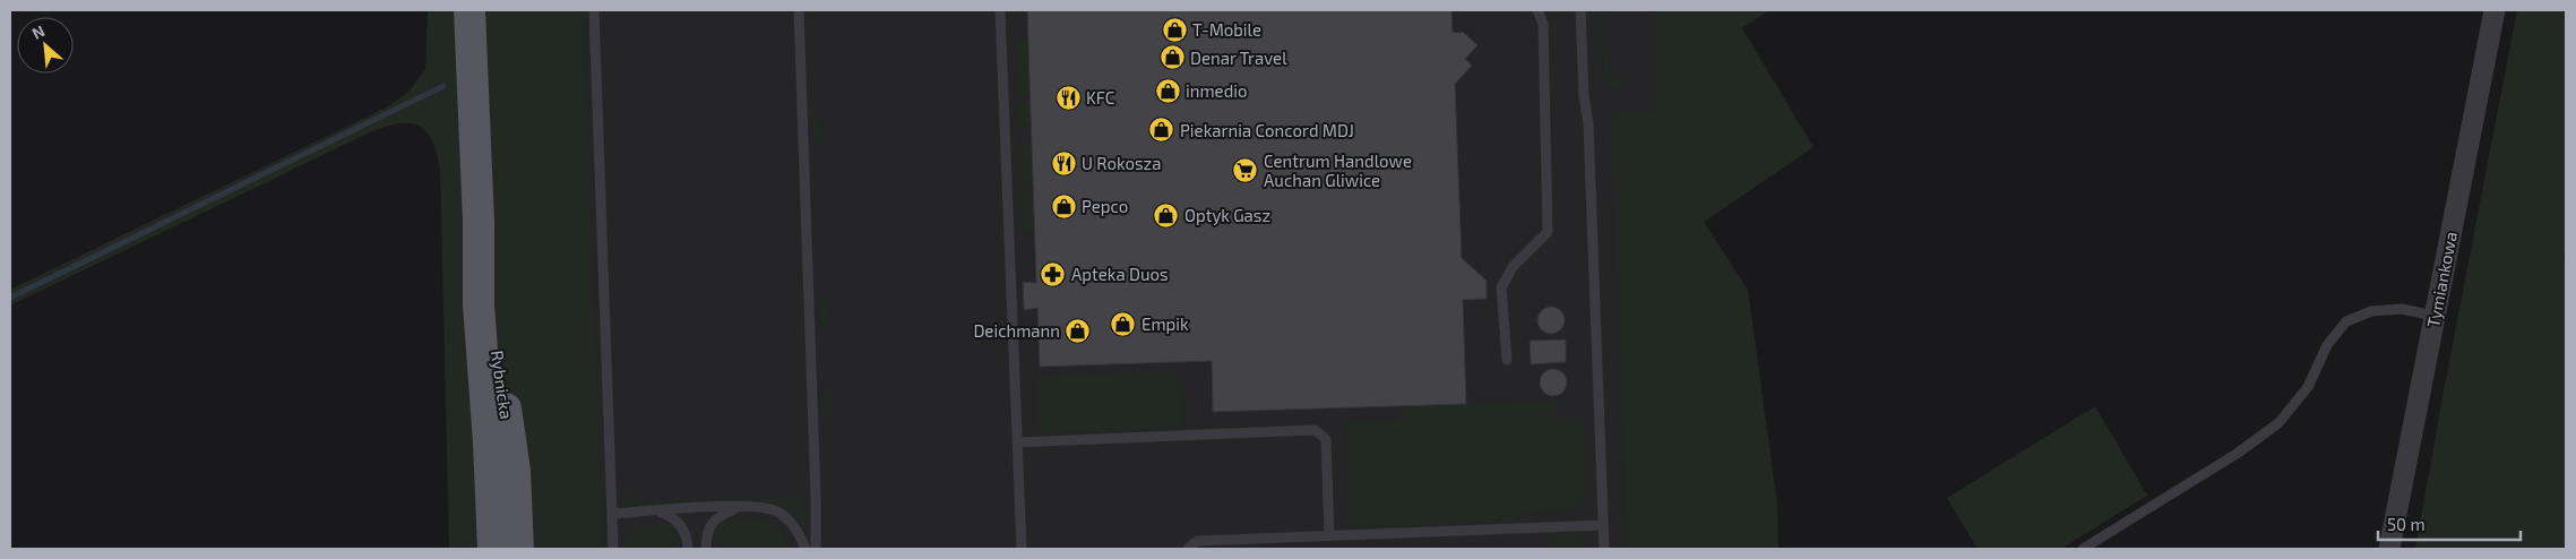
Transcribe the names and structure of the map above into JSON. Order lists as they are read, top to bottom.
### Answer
{
  "streets": {
    "main road": ["Rybnicka"],
    "street": ["Tymiankowa"]
  },
  "places": {
    "shop": [
      "T-Mobile",
      "Denar Travel",
      "inmedio",
      "Piekarnia Concord MDJ",
      "Pepco",
      "Optyk Gasz",
      "Empik",
      "Deichmann"
    ],
    "restaurant": ["KFC", "U Rokosza"],
    "supermarket": ["Centrum Handlowe Auchan Gliwice"],
    "pharmacy": ["Apteka Duos"]
  },
  "scale_bar": "50 m",
  "north": "top left"
}
